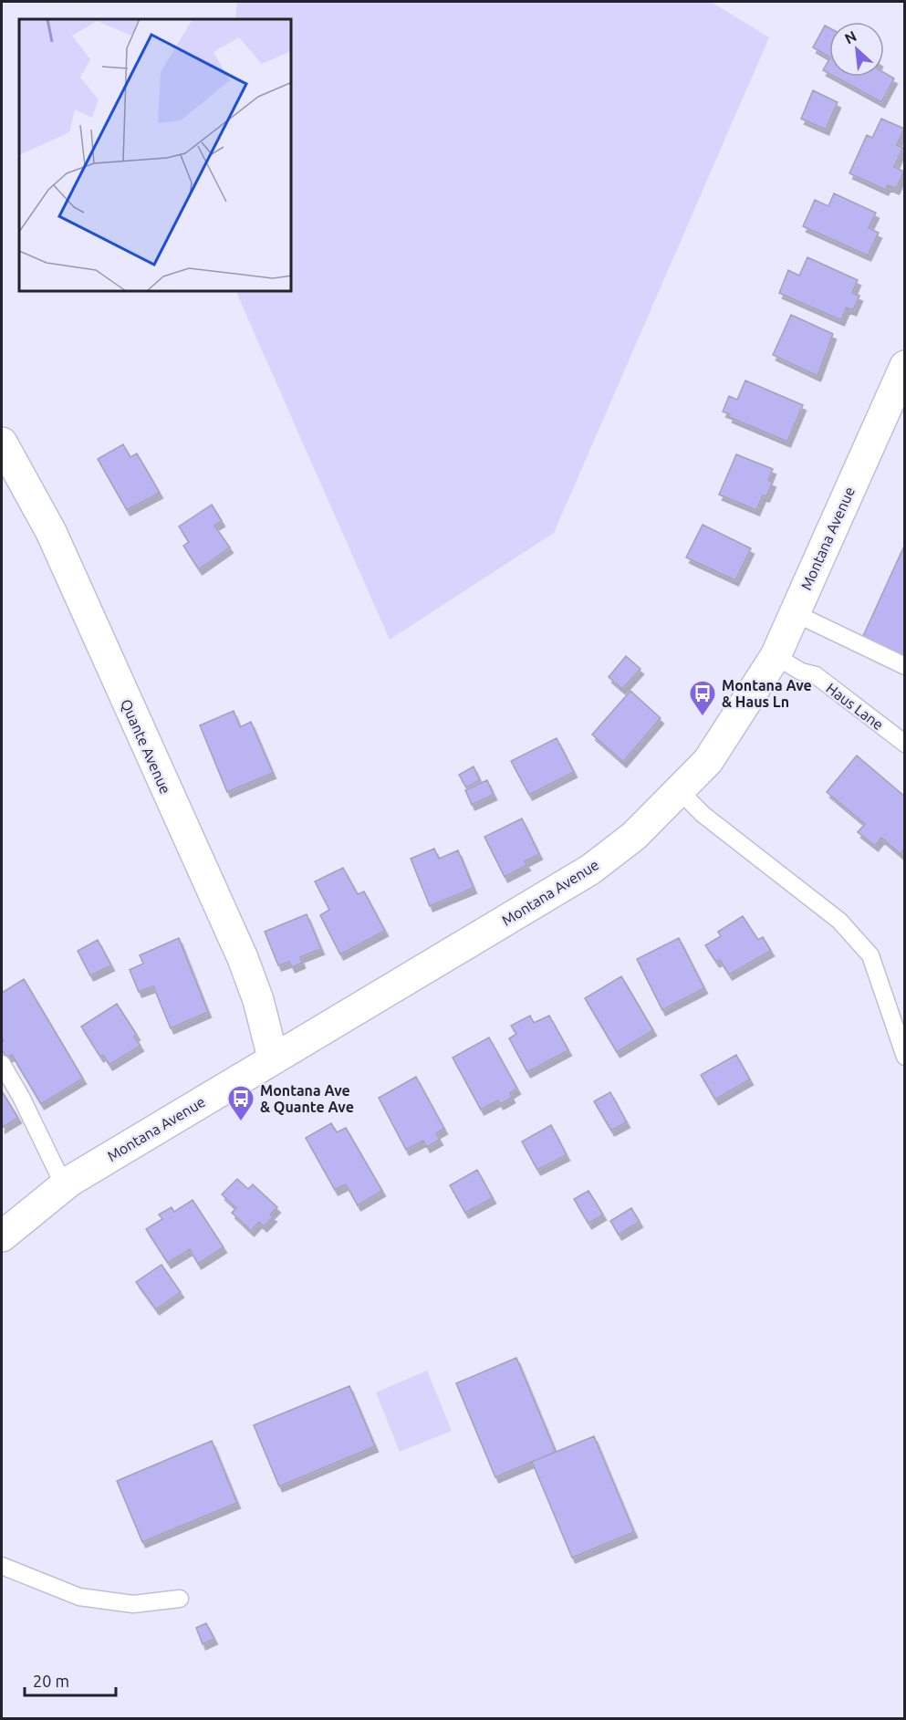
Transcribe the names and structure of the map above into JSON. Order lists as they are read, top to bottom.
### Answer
{
  "streets": {
    "street": ["Montana Avenue", "Quante Avenue"],
    "lane": ["Haus Lane"]
  },
  "crossings": [
    ["Montana Avenue", "Haus Lane"],
    ["Montana Avenue", "Quante Avenue"]
  ],
  "places": {
    "bus stop": ["Montana Ave & Haus Ln", "Montana Ave & Quante Ave"]
  },
  "scale_bar": "20 m",
  "north": "top left"
}
